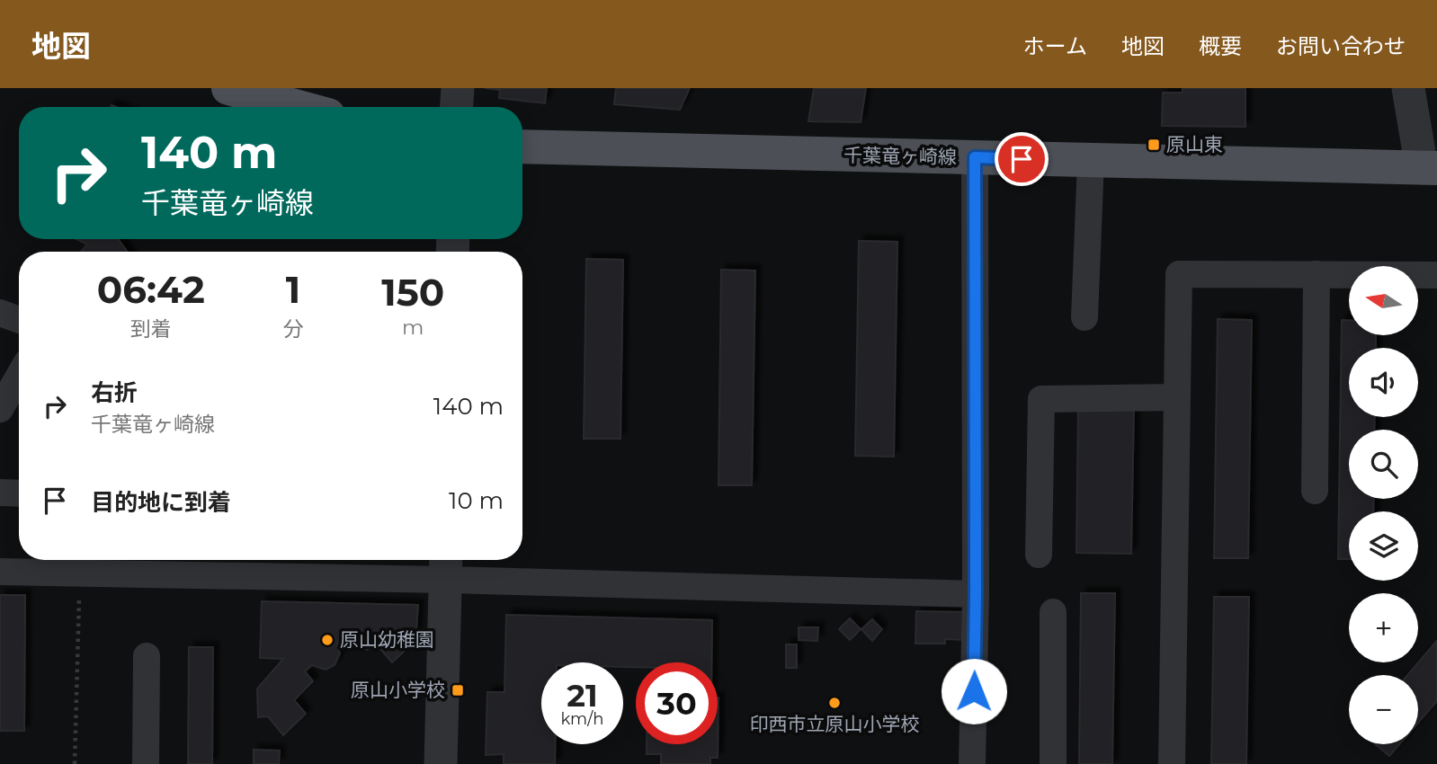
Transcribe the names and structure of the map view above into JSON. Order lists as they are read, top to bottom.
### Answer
{
  "streets": {
    "main road": ["千葉竜ヶ崎線"]
  },
  "places": {
    "transit": ["原山東", "原山小学校"],
    "other": ["原山幼稚園", "印西市立原山小学校"]
  },
  "north": "left",
  "page": {
    "header": "地図",
    "nav": [
      "ホーム",
      "地図",
      "概要",
      "お問い合わせ"
    ],
    "turn": ["140 m", "千葉竜ヶ崎線"],
    "eta": [
      "06:42",
      "到着",
      "1",
      "分",
      "150",
      "m"
    ],
    "map_buttons": ["+", "−"],
    "list": [
      {
        "name": "右折",
        "note": "千葉竜ヶ崎線",
        "value": "140 m"
      },
      {
        "name": "目的地に到着",
        "value": "10 m"
      }
    ],
    "speed": "21 km/h",
    "limit": "30"
  }
}
